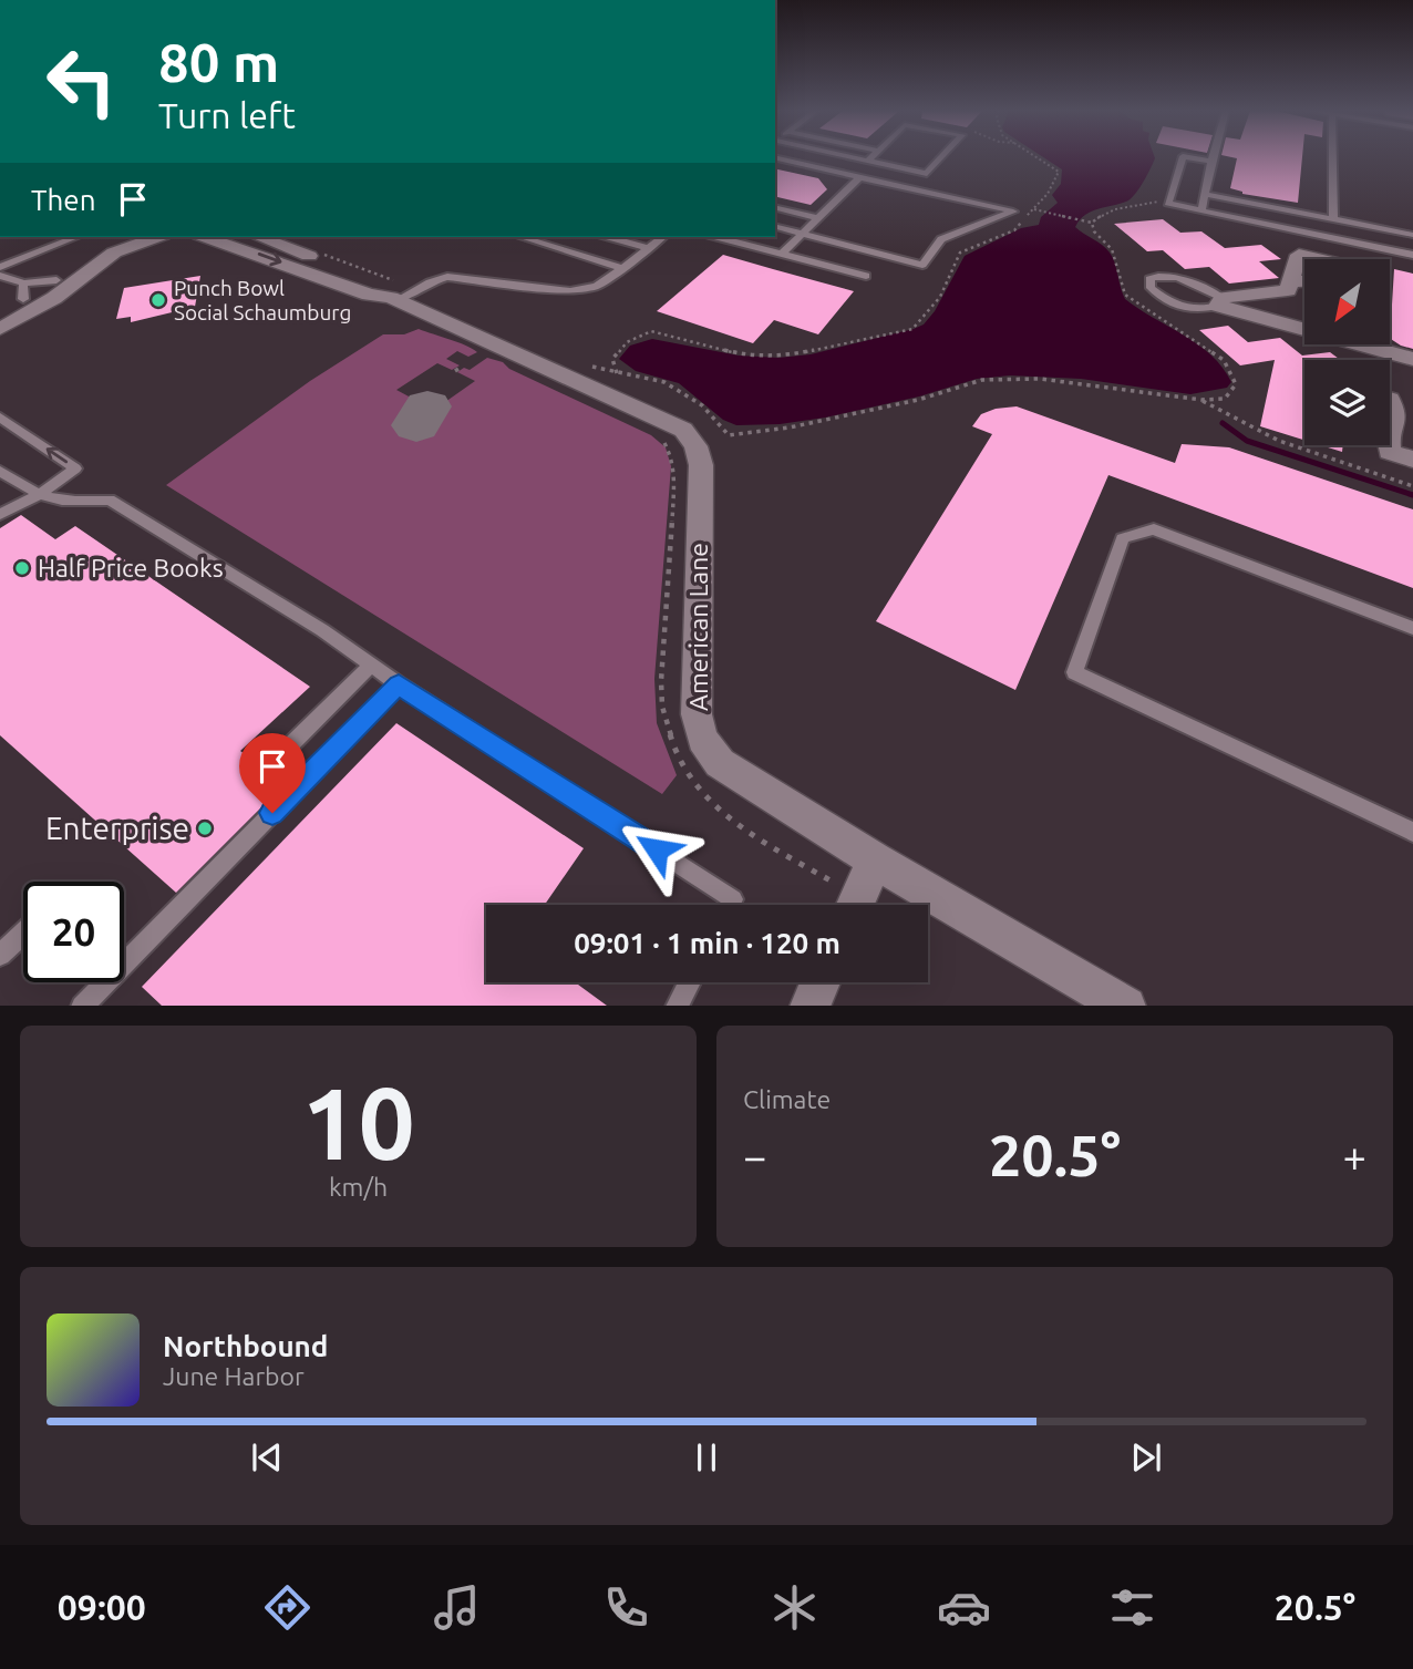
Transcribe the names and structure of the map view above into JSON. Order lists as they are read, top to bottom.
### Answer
{
  "streets": {
    "street": ["American Lane"]
  },
  "places": ["Punch Bowl Social Schaumburg", "Half Price Books", "Enterprise"],
  "north": "bottom left",
  "page": {
    "turn": ["80 m", "Turn left"],
    "then": "Then",
    "limit": "20",
    "trip": "09:01 · 1 min · 120 m",
    "tile": [
      ["10", "km/h"],
      "Climate"
    ],
    "heat": ["−", "20.5°", "+"],
    "song": ["Northbound", "June Harbor"],
    "tabs": ["09:00", "20.5°"]
  }
}
